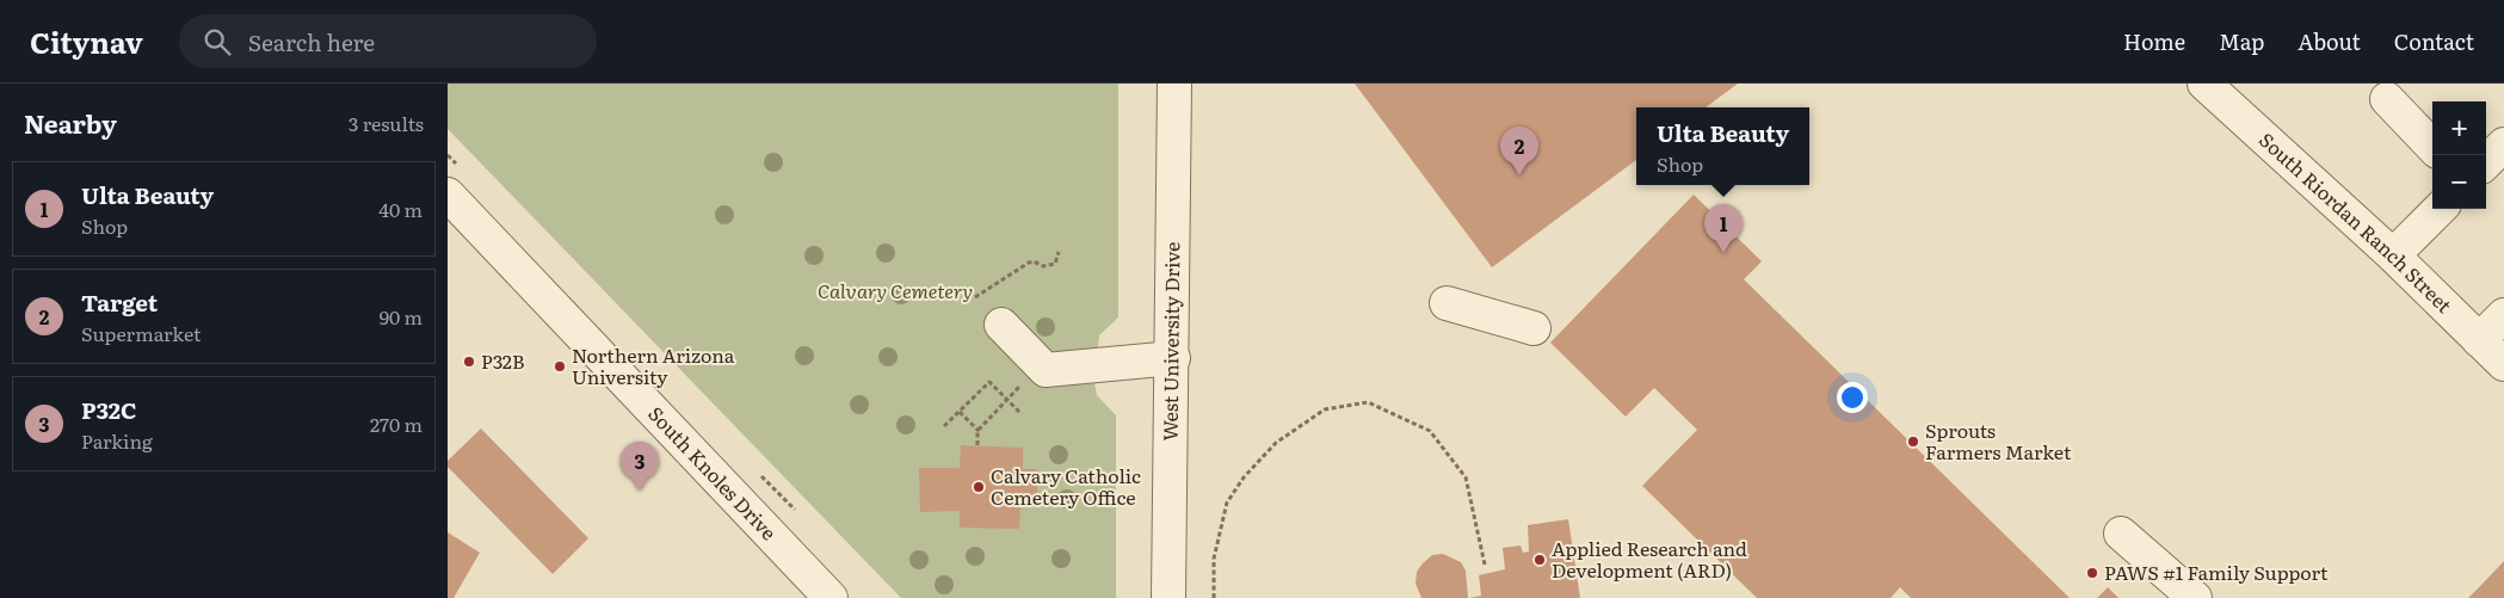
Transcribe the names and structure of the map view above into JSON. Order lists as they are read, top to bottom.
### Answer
{
  "streets": {
    "street": ["South Riordan Ranch Street", "West University Drive", "South Knoles Drive"]
  },
  "parks": ["Calvary Cemetery"],
  "places": [
    "P32B",
    "Northern Arizona University",
    "Sprouts Farmers Market",
    "Calvary Catholic Cemetery Office",
    "Applied Research and Development (ARD)",
    "PAWS #1 Family Support"
  ],
  "page": {
    "header": "Citynav",
    "search": "Search here",
    "nav": [
      "Home",
      "Map",
      "About",
      "Contact"
    ],
    "heading": ["Nearby", "3 results"],
    "map_buttons": ["+", "−"],
    "popup": ["Ulta Beauty", "Shop"],
    "pins": ["2", "1", "3"],
    "list": [
      {
        "mark": "1",
        "name": "Ulta Beauty",
        "note": "Shop",
        "value": "40 m"
      },
      {
        "mark": "2",
        "name": "Target",
        "note": "Supermarket",
        "value": "90 m"
      },
      {
        "mark": "3",
        "name": "P32C",
        "note": "Parking",
        "value": "270 m"
      }
    ]
  }
}
